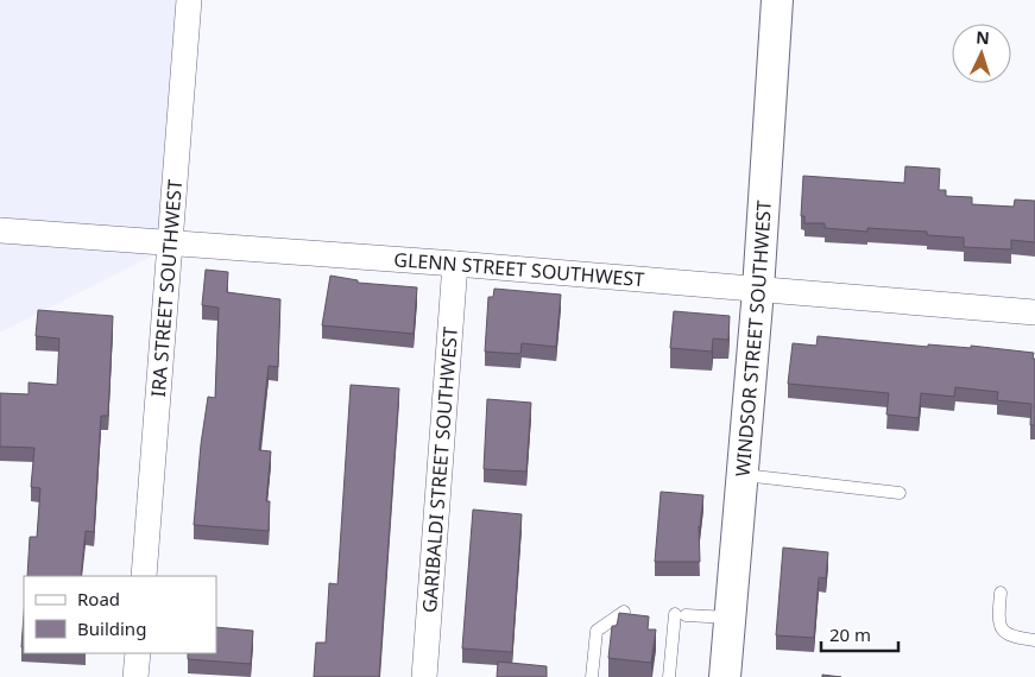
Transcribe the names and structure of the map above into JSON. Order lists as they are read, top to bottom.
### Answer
{
  "streets": {
    "street": [
      "GLENN STREET SOUTHWEST",
      "IRA STREET SOUTHWEST",
      "WINDSOR STREET SOUTHWEST",
      "GARIBALDI STREET SOUTHWEST"
    ]
  },
  "crossings": [
    ["GLENN STREET SOUTHWEST", "IRA STREET SOUTHWEST"],
    ["GLENN STREET SOUTHWEST", "WINDSOR STREET SOUTHWEST"],
    ["GLENN STREET SOUTHWEST", "GARIBALDI STREET SOUTHWEST"]
  ],
  "legend": ["Road", "Building"],
  "scale_bar": "20 m",
  "north": "top"
}
